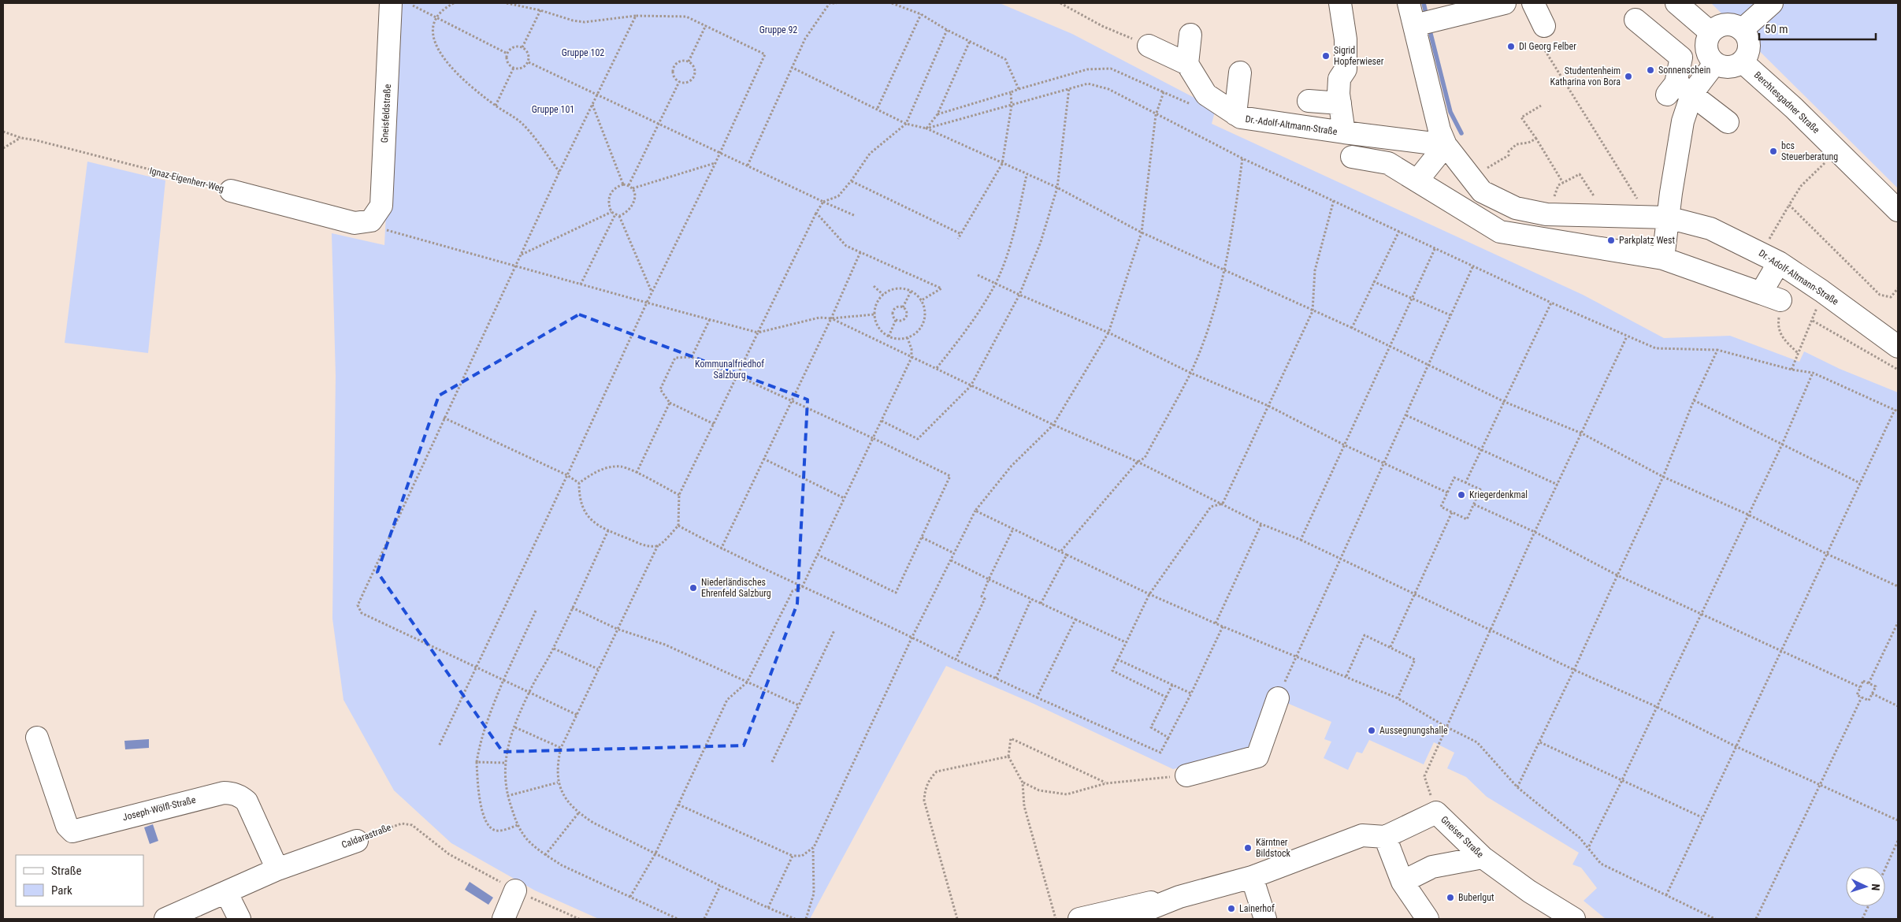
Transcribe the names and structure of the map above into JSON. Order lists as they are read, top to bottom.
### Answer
{
  "streets": {
    "street": [
      "Berchtesgadner Straße",
      "Gneisfeldstraße",
      "Dr.-Adolf-Altmann-Straße",
      "Ignaz-Eigenherr-Weg",
      "Joseph-Wölfl-Straße",
      "Caldarastraße",
      "Gneiser Straße"
    ]
  },
  "crossings": [
    ["Gneisfeldstraße", "Ignaz-Eigenherr-Weg"],
    ["Joseph-Wölfl-Straße", "Caldarastraße"]
  ],
  "parks": [
    "Gruppe 92",
    "Gruppe 102",
    "Gruppe 101",
    "Kommunalfriedhof Salzburg"
  ],
  "places": [
    "DI Georg Felber",
    "Sigrid Hopferwieser",
    "Sonnenschein",
    "Studentenheim Katharina von Bora",
    "bcs Steuerberatung",
    "Parkplatz West",
    "Kriegerdenkmal",
    "Niederländisches Ehrenfeld Salzburg",
    "Aussegnungshalle",
    "Kärntner Bildstock",
    "Buberlgut",
    "Lainerhof"
  ],
  "legend": ["Straße", "Park"],
  "scale_bar": "50 m",
  "north": "right"
}
